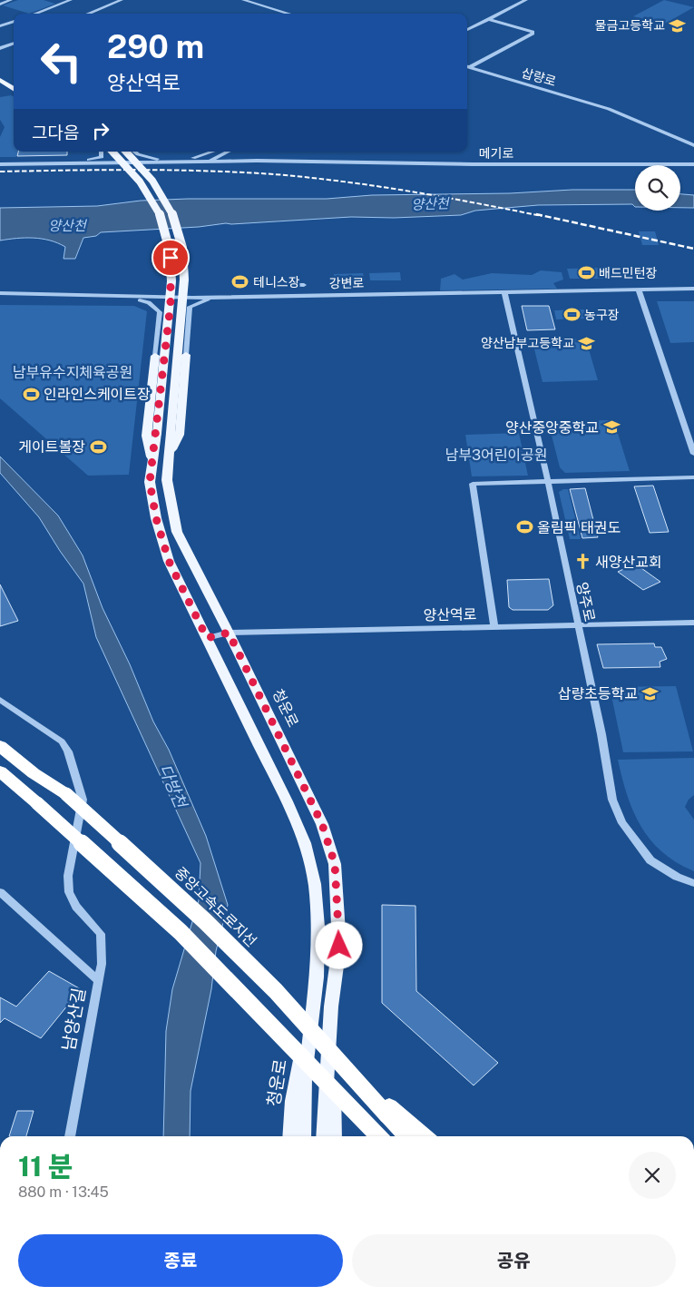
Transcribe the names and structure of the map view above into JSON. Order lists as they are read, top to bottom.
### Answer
{
  "streets": {
    "highway": ["중앙고속도로지선"],
    "main road": ["청운로"],
    "street": [
      "삽량로",
      "메기로",
      "강변로",
      "양주로",
      "양산역로",
      "남양산길"
    ]
  },
  "crossings": [
    ["강변로", "양주로"],
    ["양주로", "양산역로"],
    ["양산역로", "청운로"]
  ],
  "water": ["양산천", "다방천"],
  "parks": ["남부유수지체육공원", "남부3어린이공원"],
  "places": {
    "school or university": [
      "물금고등학교",
      "양산남부고등학교",
      "양산중앙중학교",
      "삽량초등학교"
    ],
    "sports": [
      "배드민턴장",
      "테니스장",
      "농구장",
      "인라인스케이트장",
      "게이트볼장",
      "올림픽 태권도"
    ],
    "church": ["새양산교회"]
  },
  "page": {
    "turn": ["290 m", "양산역로"],
    "then": "그다음",
    "heading": ["11 분", "880 m · 13:45"],
    "buttons": ["종료", "공유"]
  }
}
